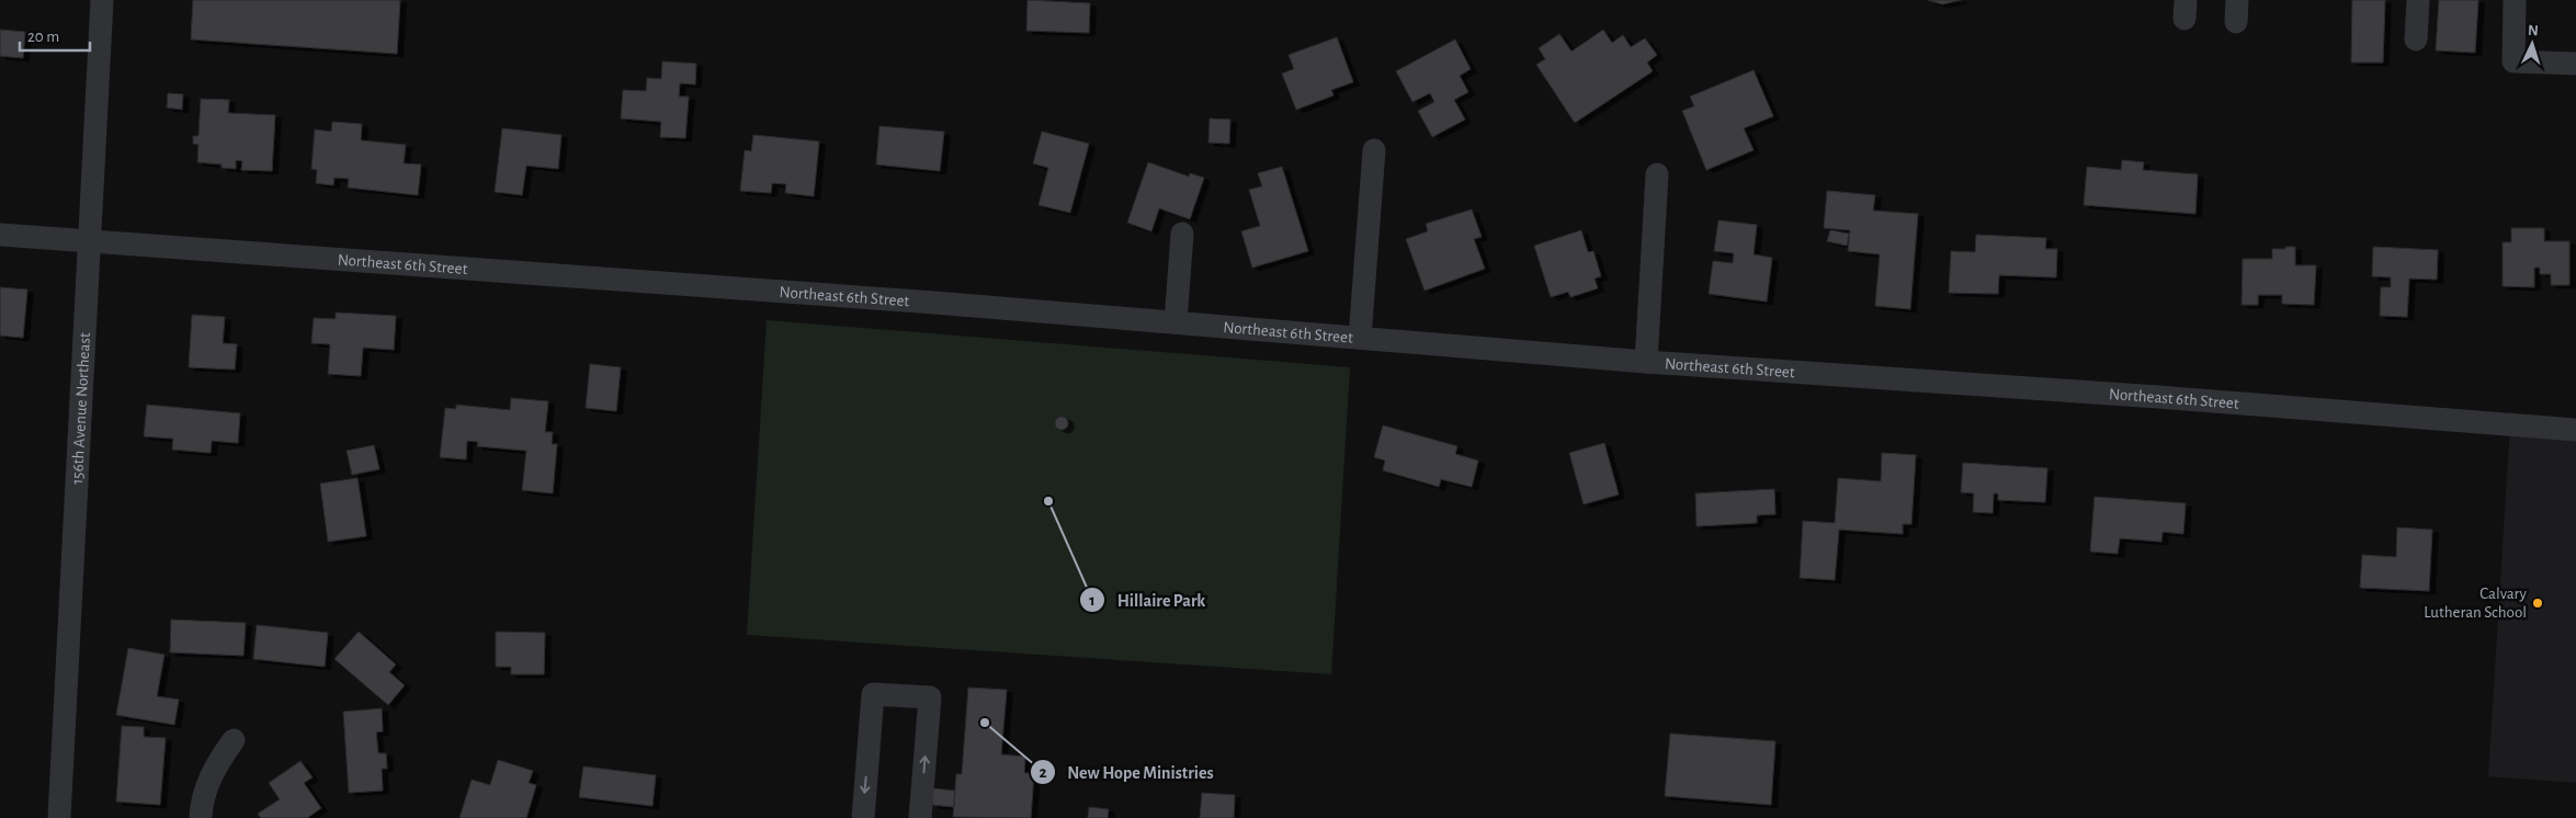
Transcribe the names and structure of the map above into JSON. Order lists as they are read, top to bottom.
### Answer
{
  "streets": {
    "street": ["Northeast 6th Street", "156th Avenue Northeast"]
  },
  "crossings": [
    ["Northeast 6th Street", "156th Avenue Northeast"]
  ],
  "places": ["Hillaire Park", "Calvary Lutheran School", "New Hope Ministries"],
  "scale_bar": "20 m",
  "north": "top"
}
